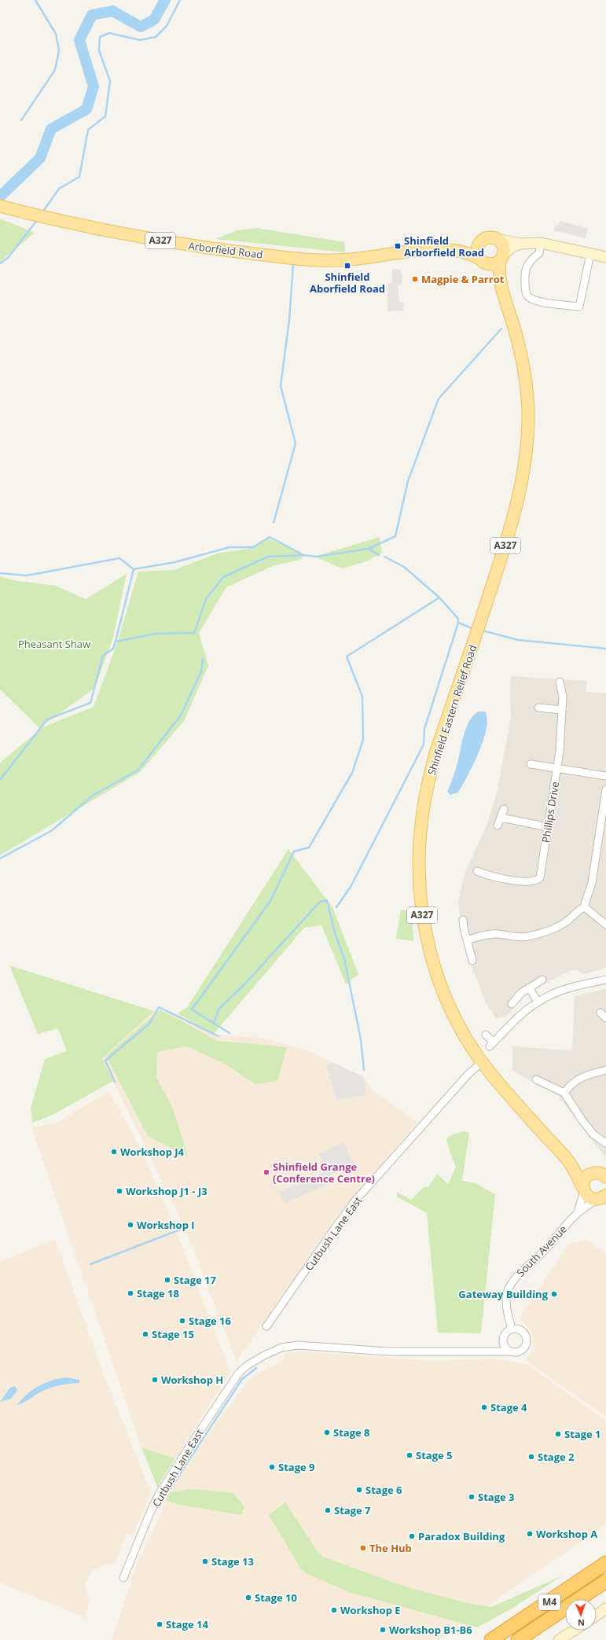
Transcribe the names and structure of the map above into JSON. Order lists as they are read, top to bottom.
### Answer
{
  "streets": {
    "highway": ["M4"],
    "main road": ["A327", "Arborfield Road", "Shinfield Eastern Relief Road"],
    "street": ["Phillips Drive", "Cutbush Lane East", "South Avenue"]
  },
  "crossings": [
    ["A327", "Arborfield Road"],
    ["A327", "Shinfield Eastern Relief Road"],
    ["Arborfield Road", "Shinfield Eastern Relief Road"],
    ["Shinfield Eastern Relief Road", "Cutbush Lane East"],
    ["Shinfield Eastern Relief Road", "South Avenue"],
    ["Cutbush Lane East", "South Avenue"]
  ],
  "parks": ["Pheasant Shaw"],
  "places": {
    "transit": ["Shinfield Arborfield Road", "Shinfield Aborfield Road"],
    "other": [
      "Magpie & Parrot",
      "Workshop J4",
      "Shinfield Grange (Conference Centre)",
      "Workshop J1 - J3",
      "Workshop I",
      "Stage 17",
      "Stage 18",
      "Gateway Building",
      "Stage 16",
      "Stage 15",
      "Workshop H",
      "Stage 4",
      "Stage 8",
      "Stage 1",
      "Stage 5",
      "Stage 2",
      "Stage 9",
      "Stage 6",
      "Stage 3",
      "Stage 7",
      "Workshop A",
      "Paradox Building",
      "The Hub",
      "Stage 13",
      "Stage 10",
      "Workshop E",
      "Stage 14",
      "Workshop B1-B6"
    ]
  },
  "north": "bottom"
}
